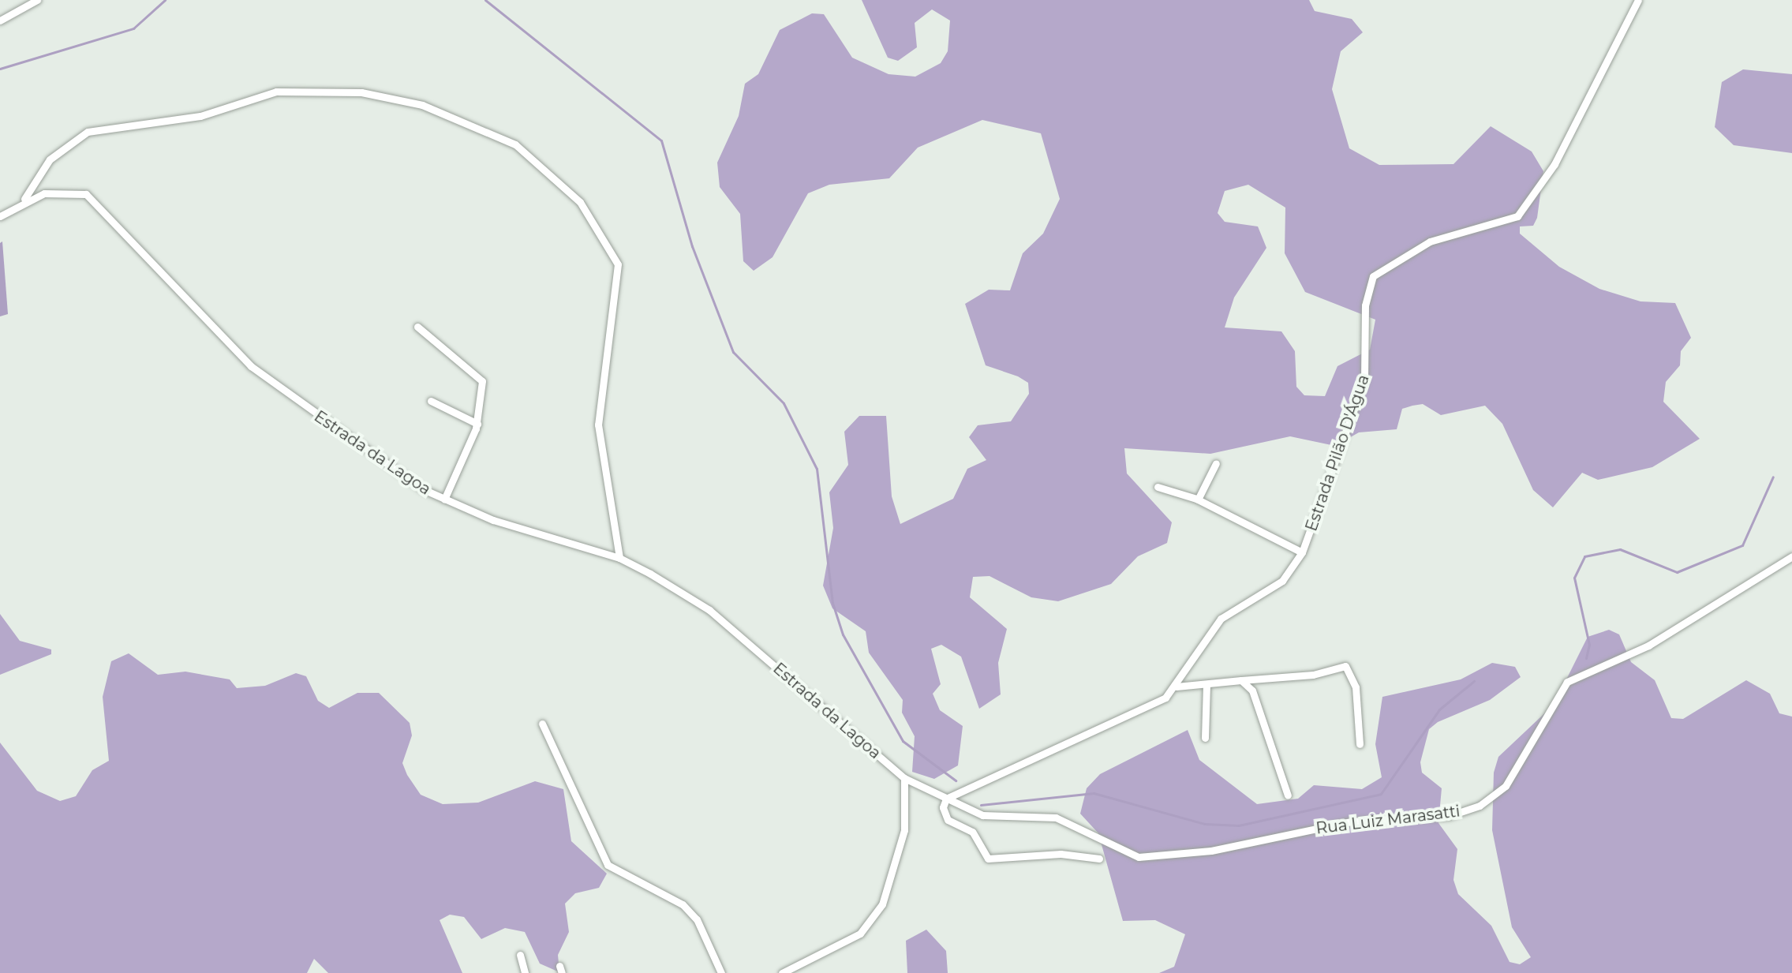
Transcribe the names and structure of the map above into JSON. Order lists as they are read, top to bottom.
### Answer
{
  "streets": {
    "street": ["Estrada da Lagoa", "Estrada Pilão D'Água", "Rua Luiz Marasatti"]
  },
  "crossings": [
    ["Estrada da Lagoa", "Rua Luiz Marasatti"],
    ["Estrada Pilão D'Água", "Rua Luiz Marasatti"]
  ]
}
